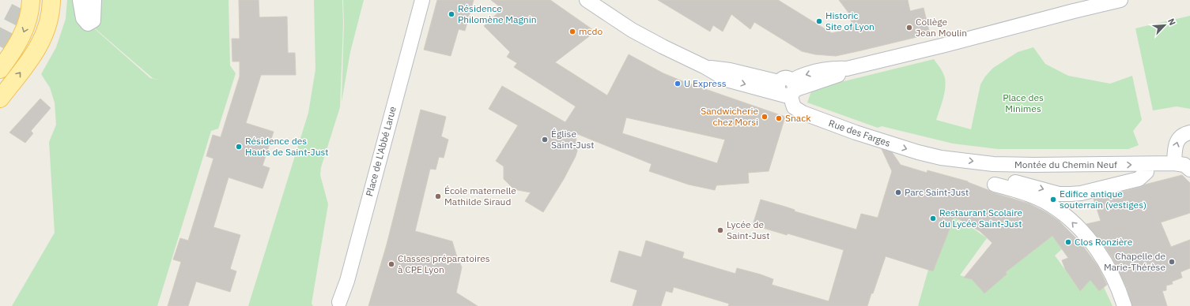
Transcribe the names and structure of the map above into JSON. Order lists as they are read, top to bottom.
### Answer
{
  "streets": {
    "street": ["Rue des Farges", "Place de L'Abbé Larue", "Montée du Chemin Neuf"]
  },
  "crossings": [
    ["Rue des Farges", "Montée du Chemin Neuf"]
  ],
  "one_way": ["Rue des Farges", "Montée du Chemin Neuf"],
  "parks": ["Place des Minimes"],
  "places": [
    "Résidence Philomène Magnin",
    "Historic Site of Lyon",
    "Collège Jean Moulin",
    "mcdo",
    "U Express",
    "Sandwicherie chez Morsi",
    "Snack",
    "Église Saint-Just",
    "Résidence des Hauts de Saint-Just",
    "Parc Saint-Just",
    "École maternelle Mathilde Siraud",
    "Edifice antique souterrain (vestiges)",
    "Restaurant Scolaire du Lycée Saint-Just",
    "Lycée de Saint-Just",
    "Clos Ronzière",
    "Chapelle de Marie-Thérèse",
    "Classes préparatoires à CPE Lyon"
  ],
  "north": "top right"
}
